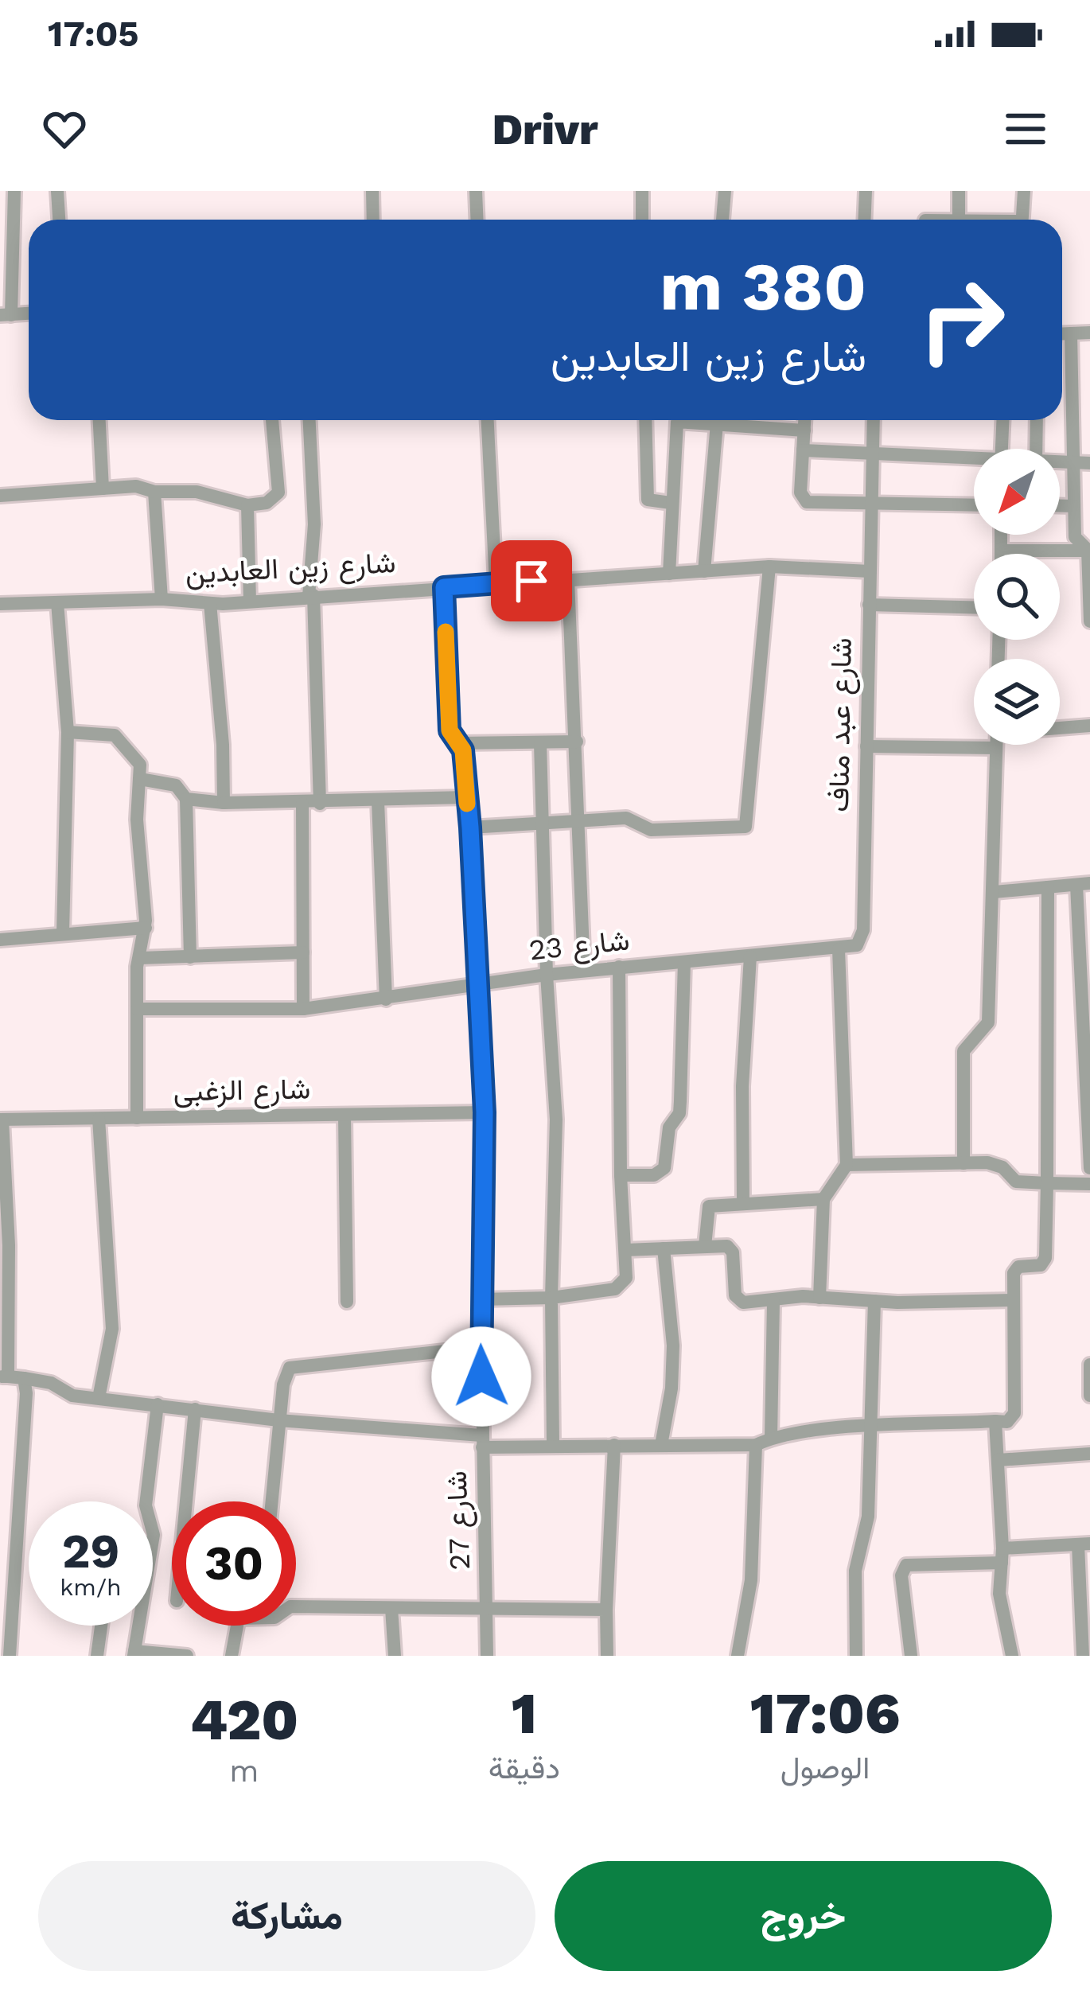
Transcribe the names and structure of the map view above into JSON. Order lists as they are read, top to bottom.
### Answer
{
  "streets": {
    "street": [
      "شارع زين العابدين",
      "شارع عبد مناف",
      "شارع 23",
      "شارع الزغبى",
      "شارع 27"
    ]
  },
  "crossings": [
    ["شارع زين العابدين", "شارع عبد مناف"],
    ["شارع زين العابدين", "شارع 27"],
    ["شارع عبد مناف", "شارع 23"],
    ["شارع 23", "شارع 27"],
    ["شارع الزغبى", "شارع 27"]
  ],
  "north": "bottom left",
  "page": {
    "status": "17:05",
    "header": "Drivr",
    "turn": ["380 m", "شارع زين العابدين"],
    "speed": "29 km/h",
    "limit": "30",
    "eta": [
      "17:06",
      "الوصول",
      "1",
      "دقيقة",
      "420",
      "m"
    ],
    "buttons": ["خروج", "مشاركة"]
  }
}
